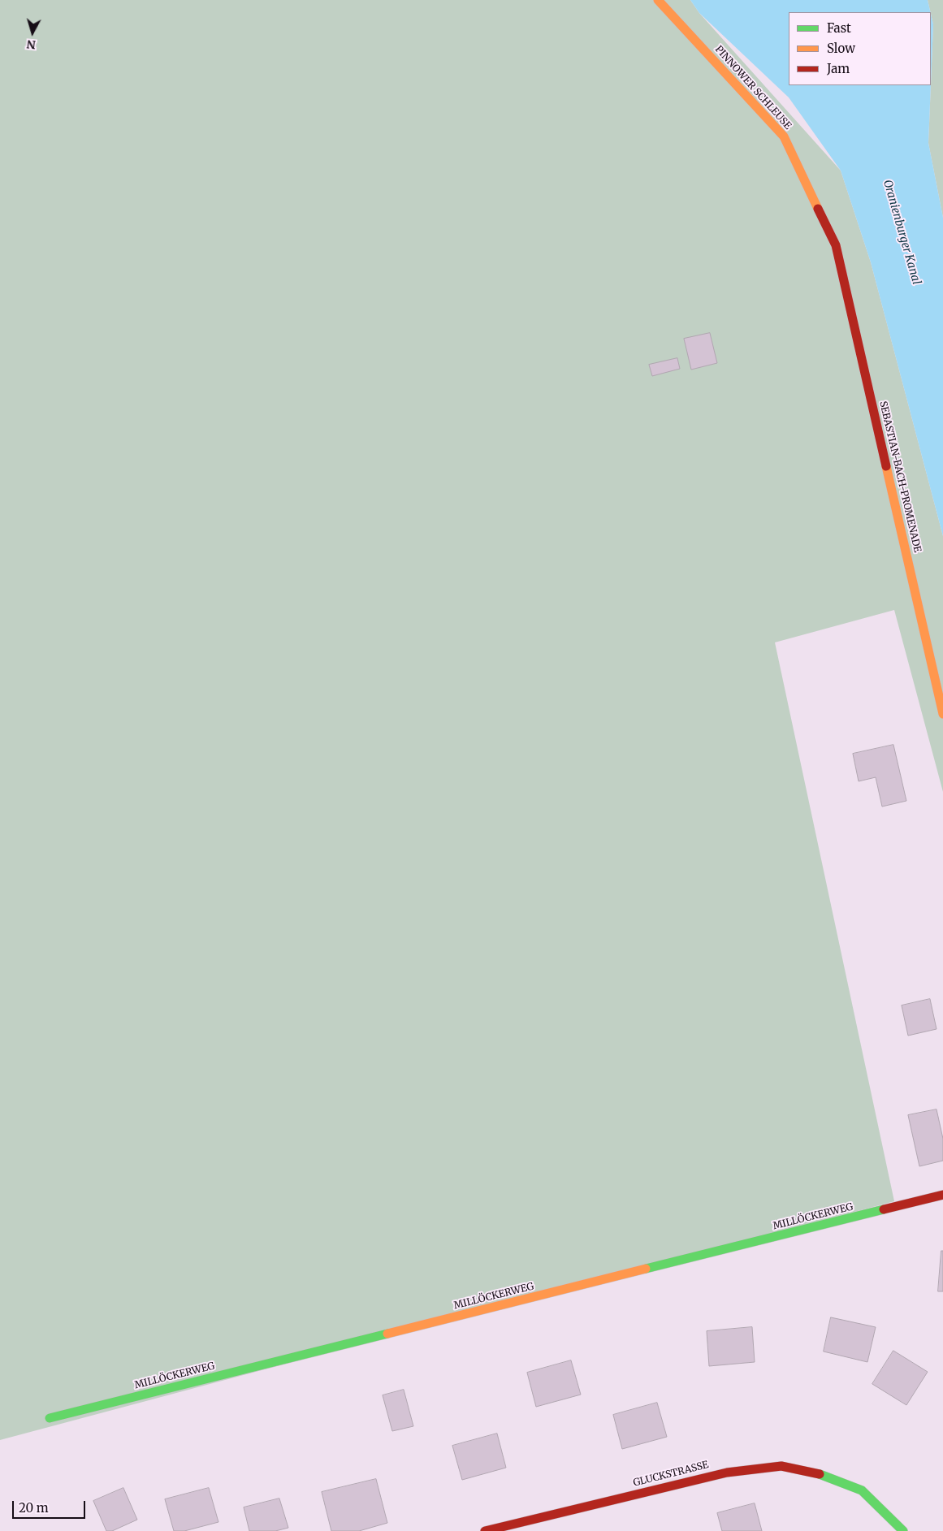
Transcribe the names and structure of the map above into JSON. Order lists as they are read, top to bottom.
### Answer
{
  "streets": {
    "street": [
      "PINNOWER SCHLEUSE",
      "SEBASTIAN-BACH-PROMENADE",
      "MILLÖCKERWEG",
      "GLUCKSTRASSE"
    ]
  },
  "crossings": [
    ["PINNOWER SCHLEUSE", "SEBASTIAN-BACH-PROMENADE"]
  ],
  "water": ["Oranienburger Kanal"],
  "legend": ["Fast", "Slow", "Jam"],
  "scale_bar": "20 m",
  "north": "bottom"
}
